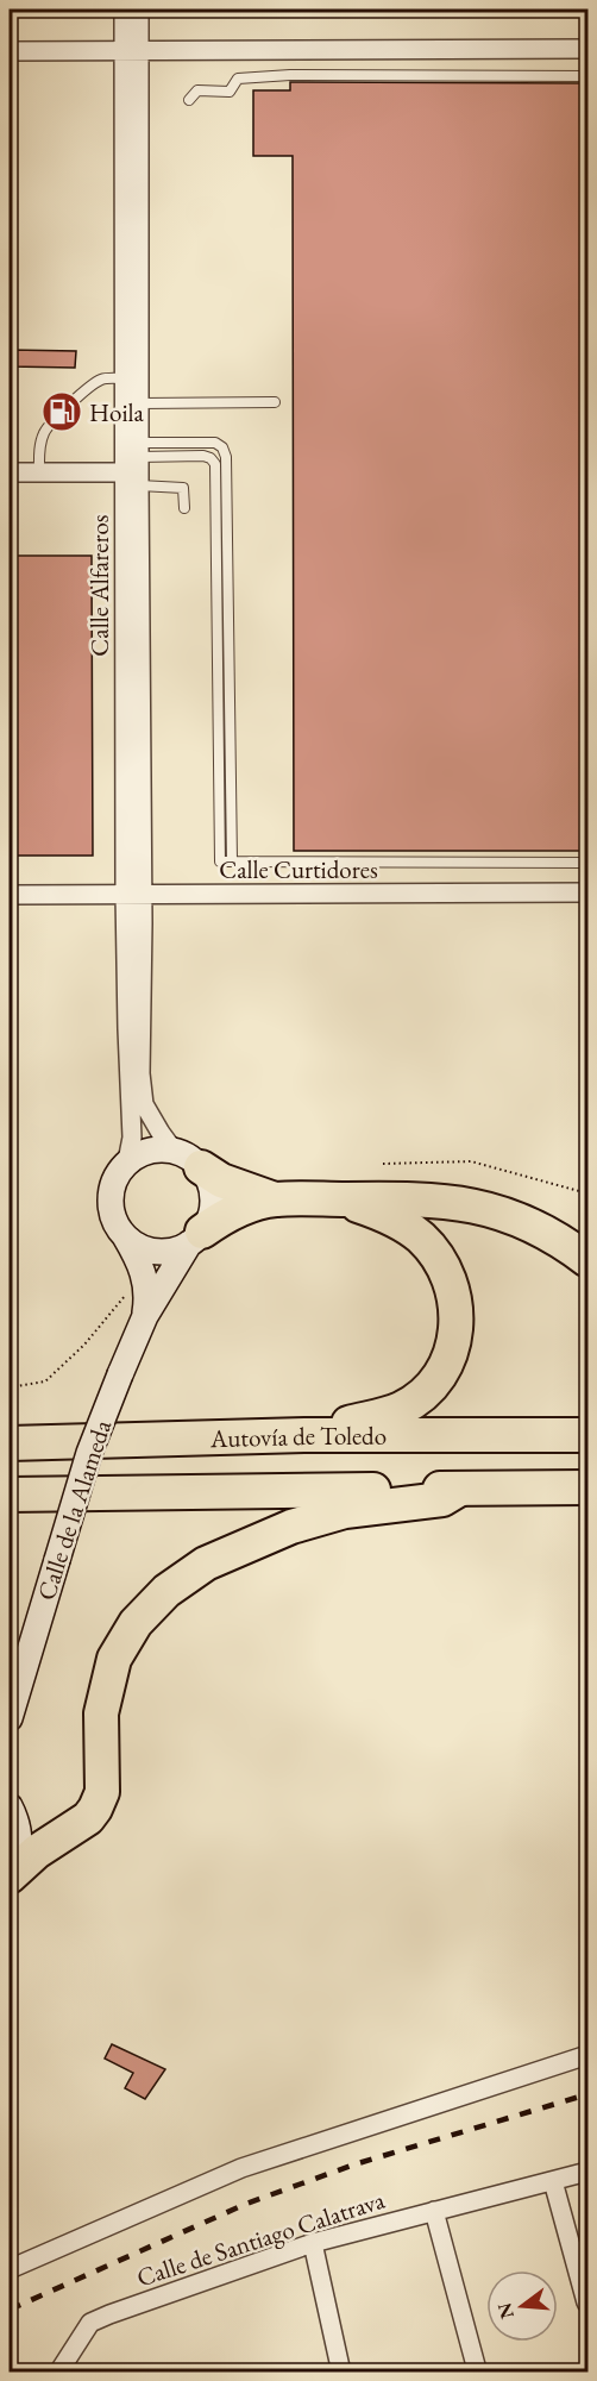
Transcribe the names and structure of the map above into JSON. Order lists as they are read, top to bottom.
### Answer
{
  "streets": {
    "highway": ["Autovía de Toledo"],
    "street": [
      "Calle Alfareros",
      "Calle Curtidores",
      "Calle de la Alameda",
      "Calle de Santiago Calatrava"
    ]
  },
  "crossings": [
    ["Calle Alfareros", "Calle Curtidores"],
    ["Calle Alfareros", "Calle de la Alameda"]
  ],
  "places": {
    "fuel station": ["Hoila"]
  },
  "north": "left"
}
